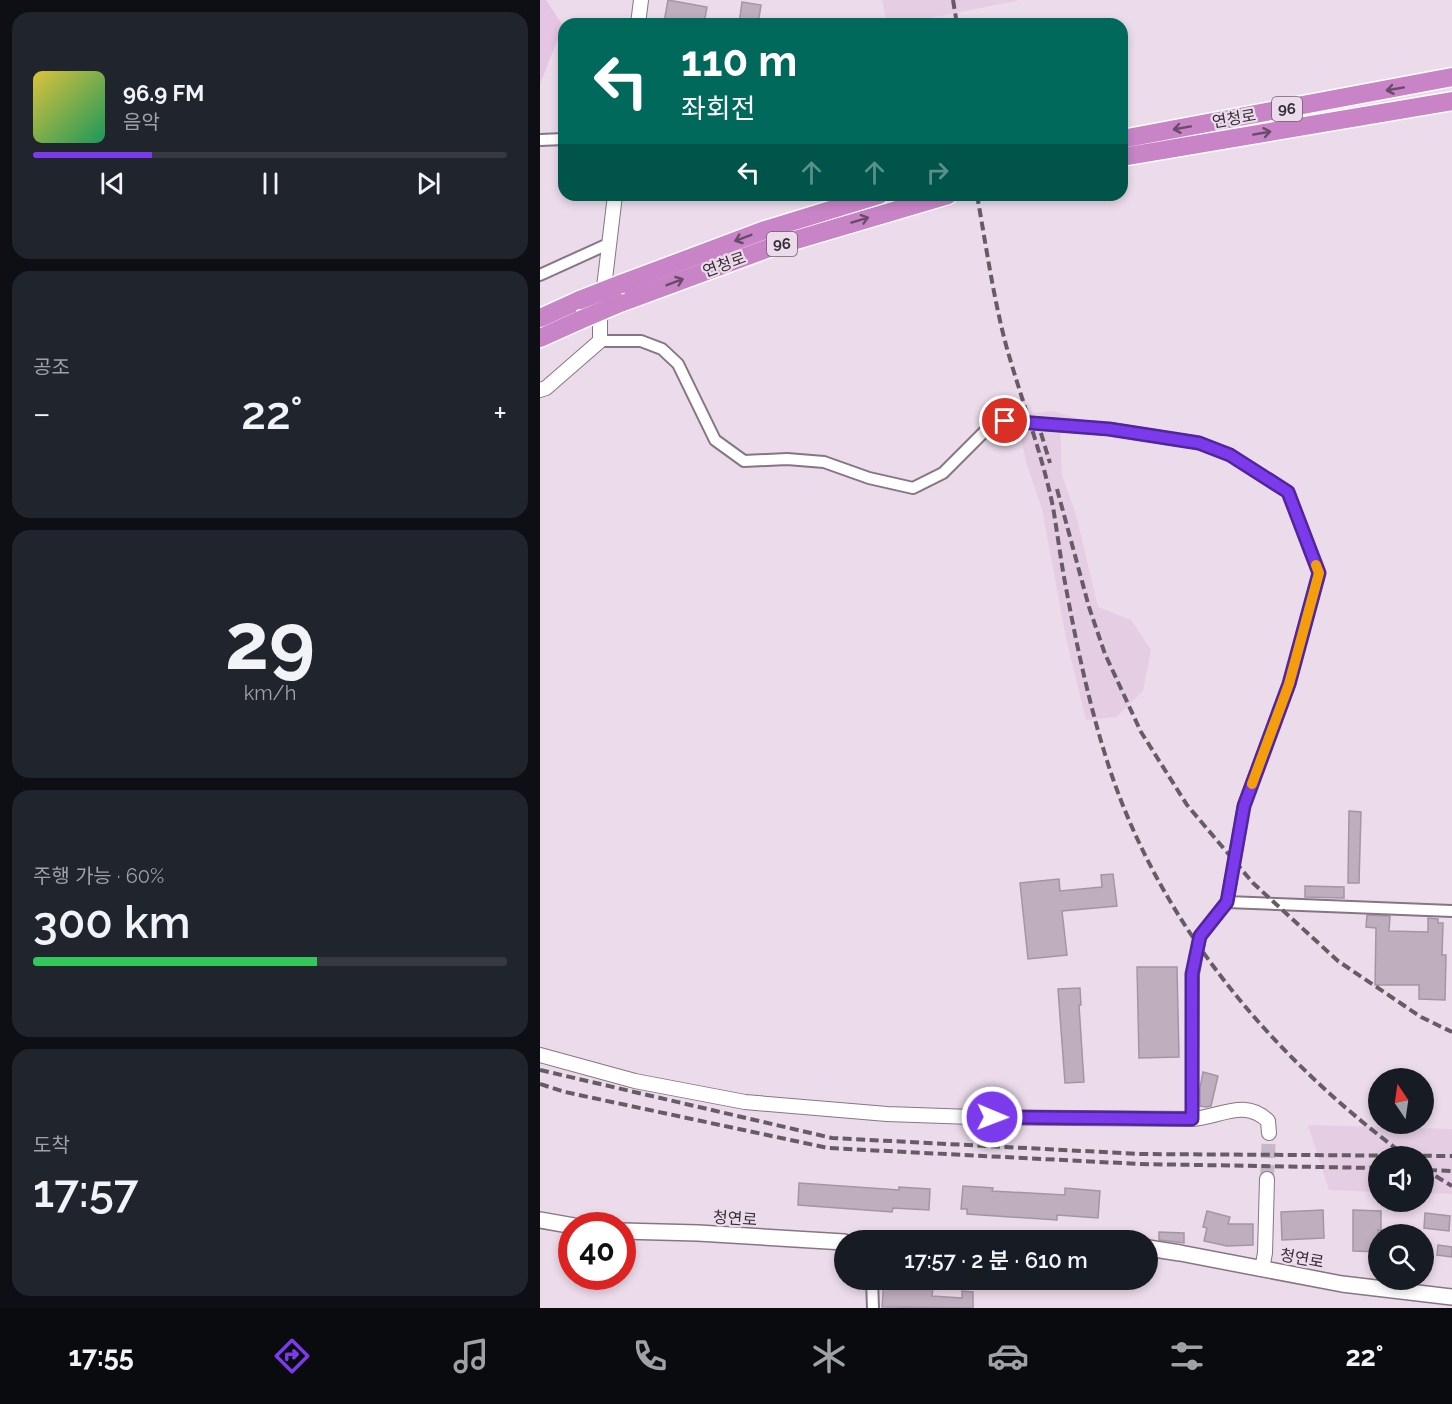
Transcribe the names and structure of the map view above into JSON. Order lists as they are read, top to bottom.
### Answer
{
  "streets": {
    "highway": ["96", "연청로"],
    "main road": ["청연로"]
  },
  "north": "top",
  "page": {
    "turn": ["110 m", "좌회전"],
    "song": ["96.9 FM", "음악"],
    "tile": [
      "공조",
      ["29", "km/h"],
      ["주행 가능 · 60%", "300 km"],
      ["도착", "17:57"]
    ],
    "heat": ["−", "22°", "+"],
    "limit": "40",
    "trip": "17:57 · 2 분 · 610 m",
    "tabs": ["17:55", "22°"]
  }
}
